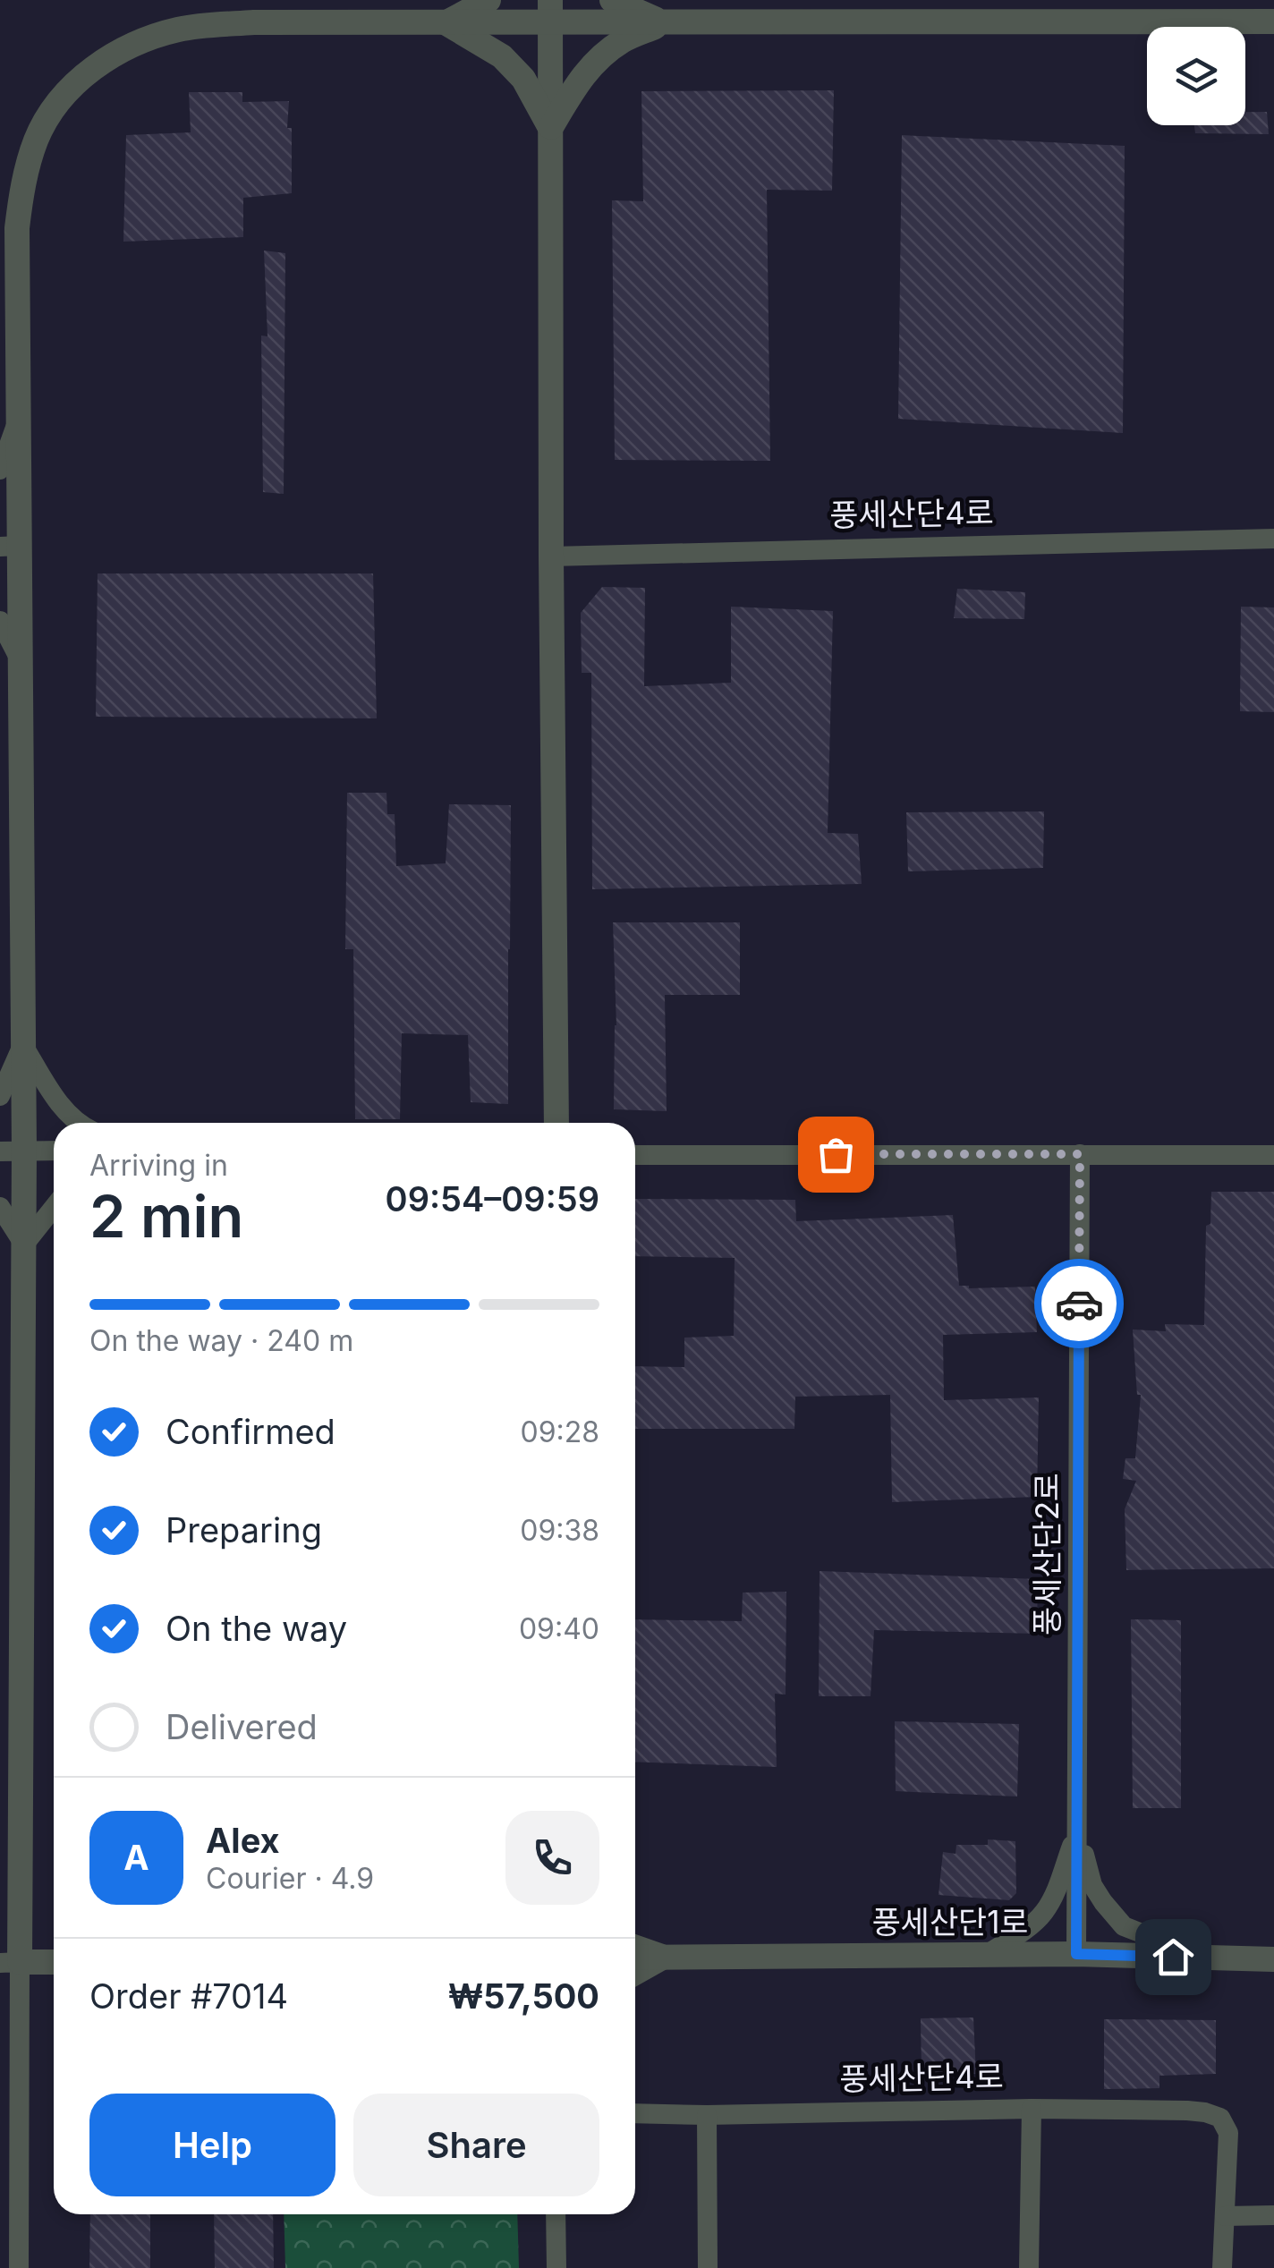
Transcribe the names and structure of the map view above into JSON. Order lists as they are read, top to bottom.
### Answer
{
  "streets": {
    "street": ["풍세산단4로", "풍세산단2로", "풍세산단1로"]
  },
  "crossings": [
    ["풍세산단2로", "풍세산단1로"]
  ],
  "page": {
    "heading": ["2 min", "Arriving in", "09:54–09:59"],
    "panel": [
      "Alex",
      "Courier · 4.9",
      "Order #7014",
      "₩57,500"
    ],
    "bar": "On the way · 240 m",
    "list": [
      ["Confirmed", "09:28"],
      ["Preparing", "09:38"],
      ["On the way", "09:40"],
      "Delivered"
    ],
    "round": "A",
    "buttons": ["Help", "Share"]
  }
}
